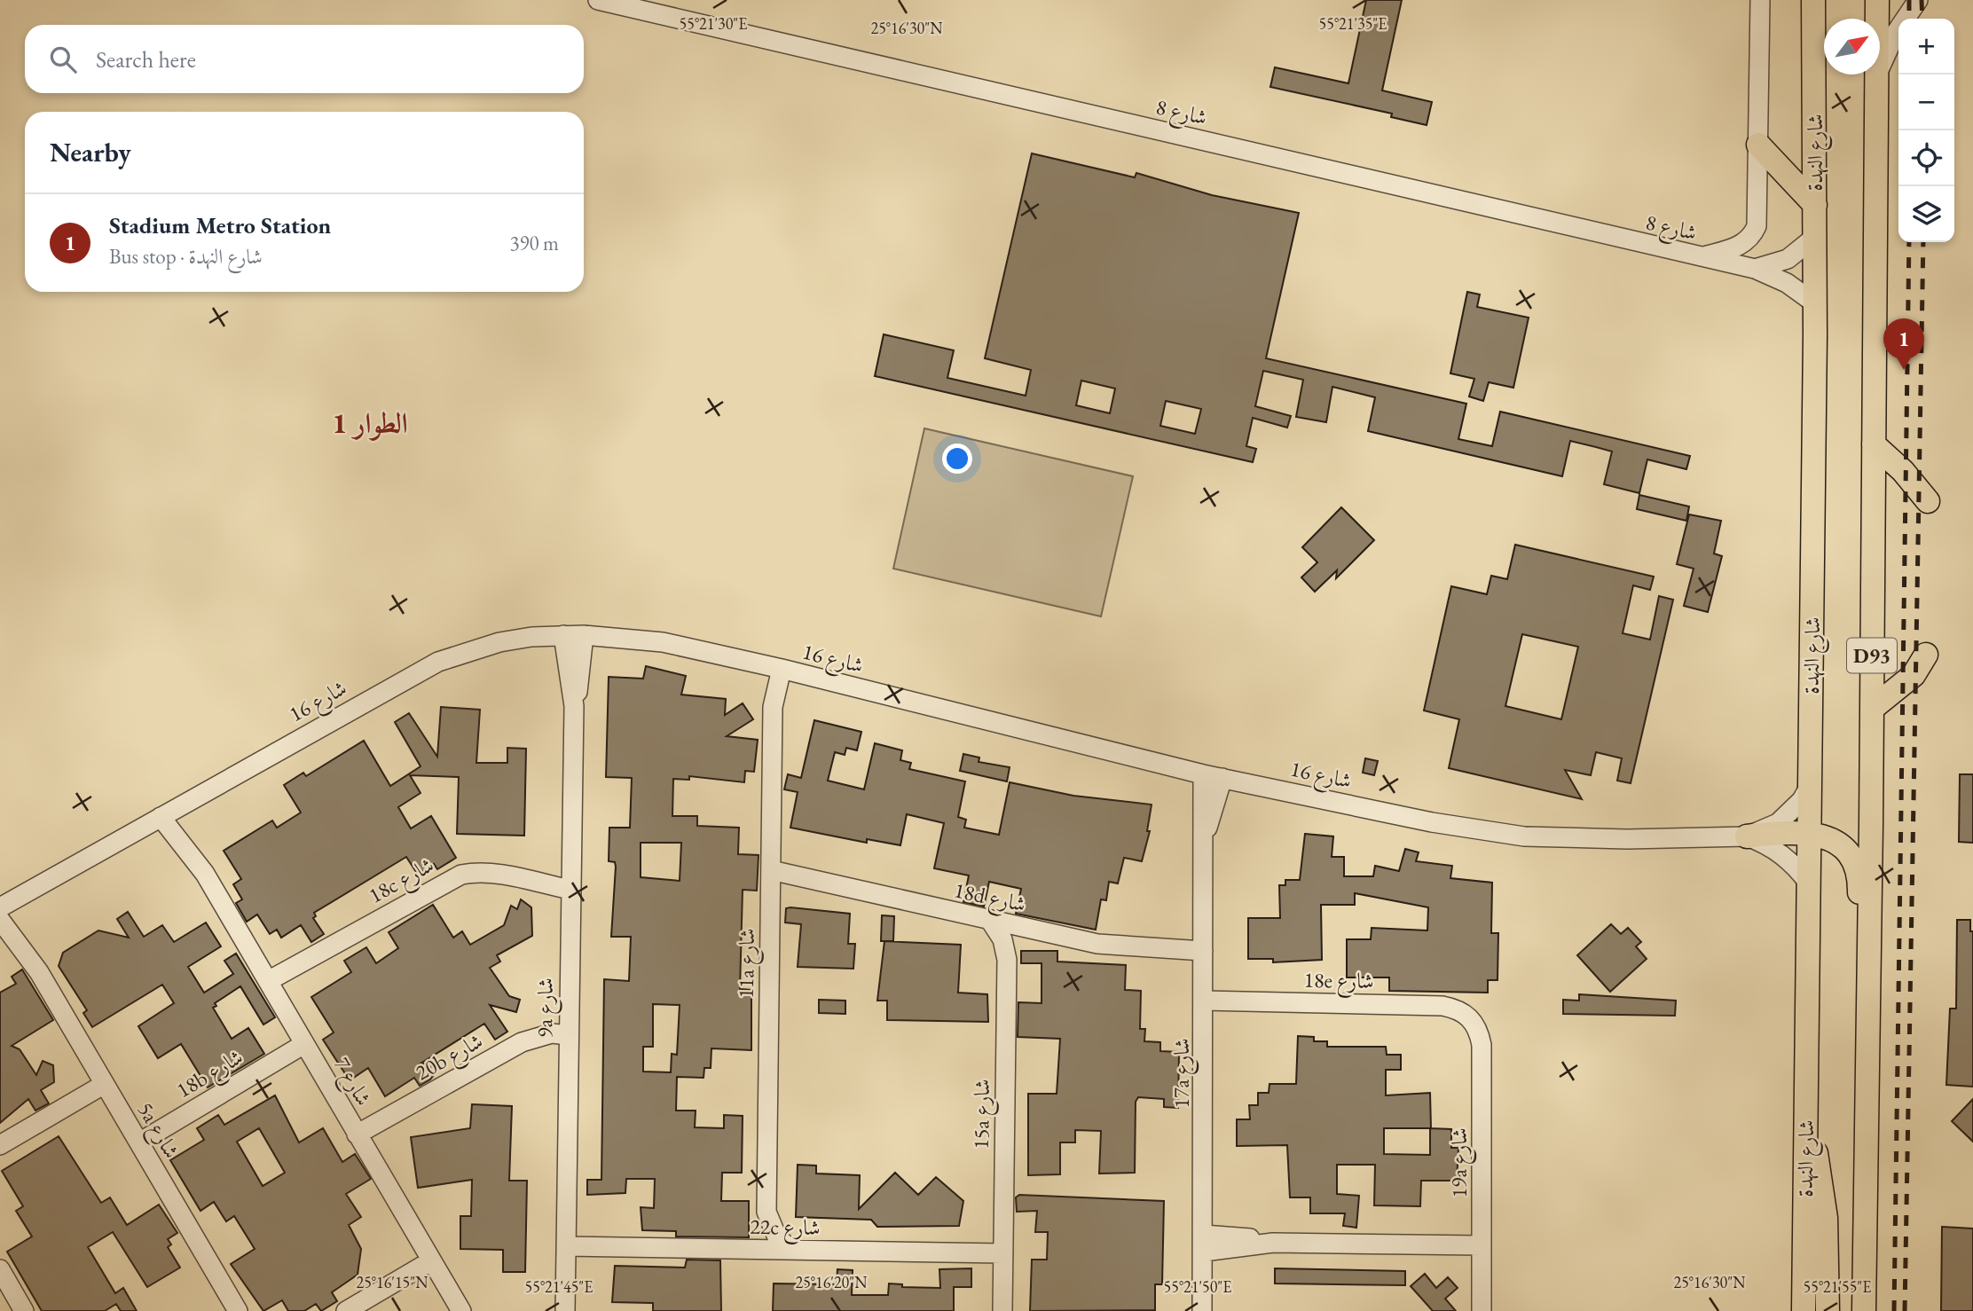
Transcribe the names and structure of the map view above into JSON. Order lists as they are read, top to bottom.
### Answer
{
  "streets": {
    "main road": ["شارع النهدة", "D93"],
    "street": [
      "شارع 8",
      "شارع 16",
      "18c شارع",
      "18d شارع",
      "11a شارع",
      "18e شارع",
      "9a شارع",
      "20b شارع",
      "18b شارع",
      "17a شارع",
      "شارع 7",
      "15a شارع",
      "5a شارع",
      "19a شارع",
      "22c شارع"
    ]
  },
  "crossings": [
    ["شارع 8", "شارع النهدة"],
    ["شارع النهدة", "شارع 16"],
    ["شارع 16", "11a شارع"],
    ["شارع 16", "9a شارع"],
    ["شارع 16", "17a شارع"],
    ["شارع 16", "شارع 7"],
    ["شارع 16", "5a شارع"],
    ["18c شارع", "9a شارع"],
    ["18c شارع", "شارع 7"],
    ["18d شارع", "11a شارع"],
    ["18d شارع", "17a شارع"],
    ["18d شارع", "15a شارع"],
    ["11a شارع", "22c شارع"],
    ["18e شارع", "17a شارع"],
    ["18e شارع", "19a شارع"],
    ["9a شارع", "20b شارع"],
    ["9a شارع", "22c شارع"],
    ["20b شارع", "شارع 7"],
    ["18b شارع", "شارع 7"],
    ["18b شارع", "5a شارع"],
    ["15a شارع", "22c شارع"]
  ],
  "districts": ["الطوار 1"],
  "north": "top right",
  "page": {
    "map_buttons": ["+", "−"],
    "search": "Search here",
    "heading": "Nearby",
    "list": [
      {
        "mark": "1",
        "name": "Stadium Metro Station",
        "note": "Bus stop · شارع النهدة",
        "value": "390 m"
      }
    ],
    "pins": "1"
  },
  "coordinates": [
    "55°21'35\"E",
    "55°21'30\"E",
    "25°16'30\"N",
    "25°16'15\"N",
    "25°16'20\"N",
    "55°21'45\"E",
    "55°21'50\"E",
    "55°21'55\"E"
  ]
}
